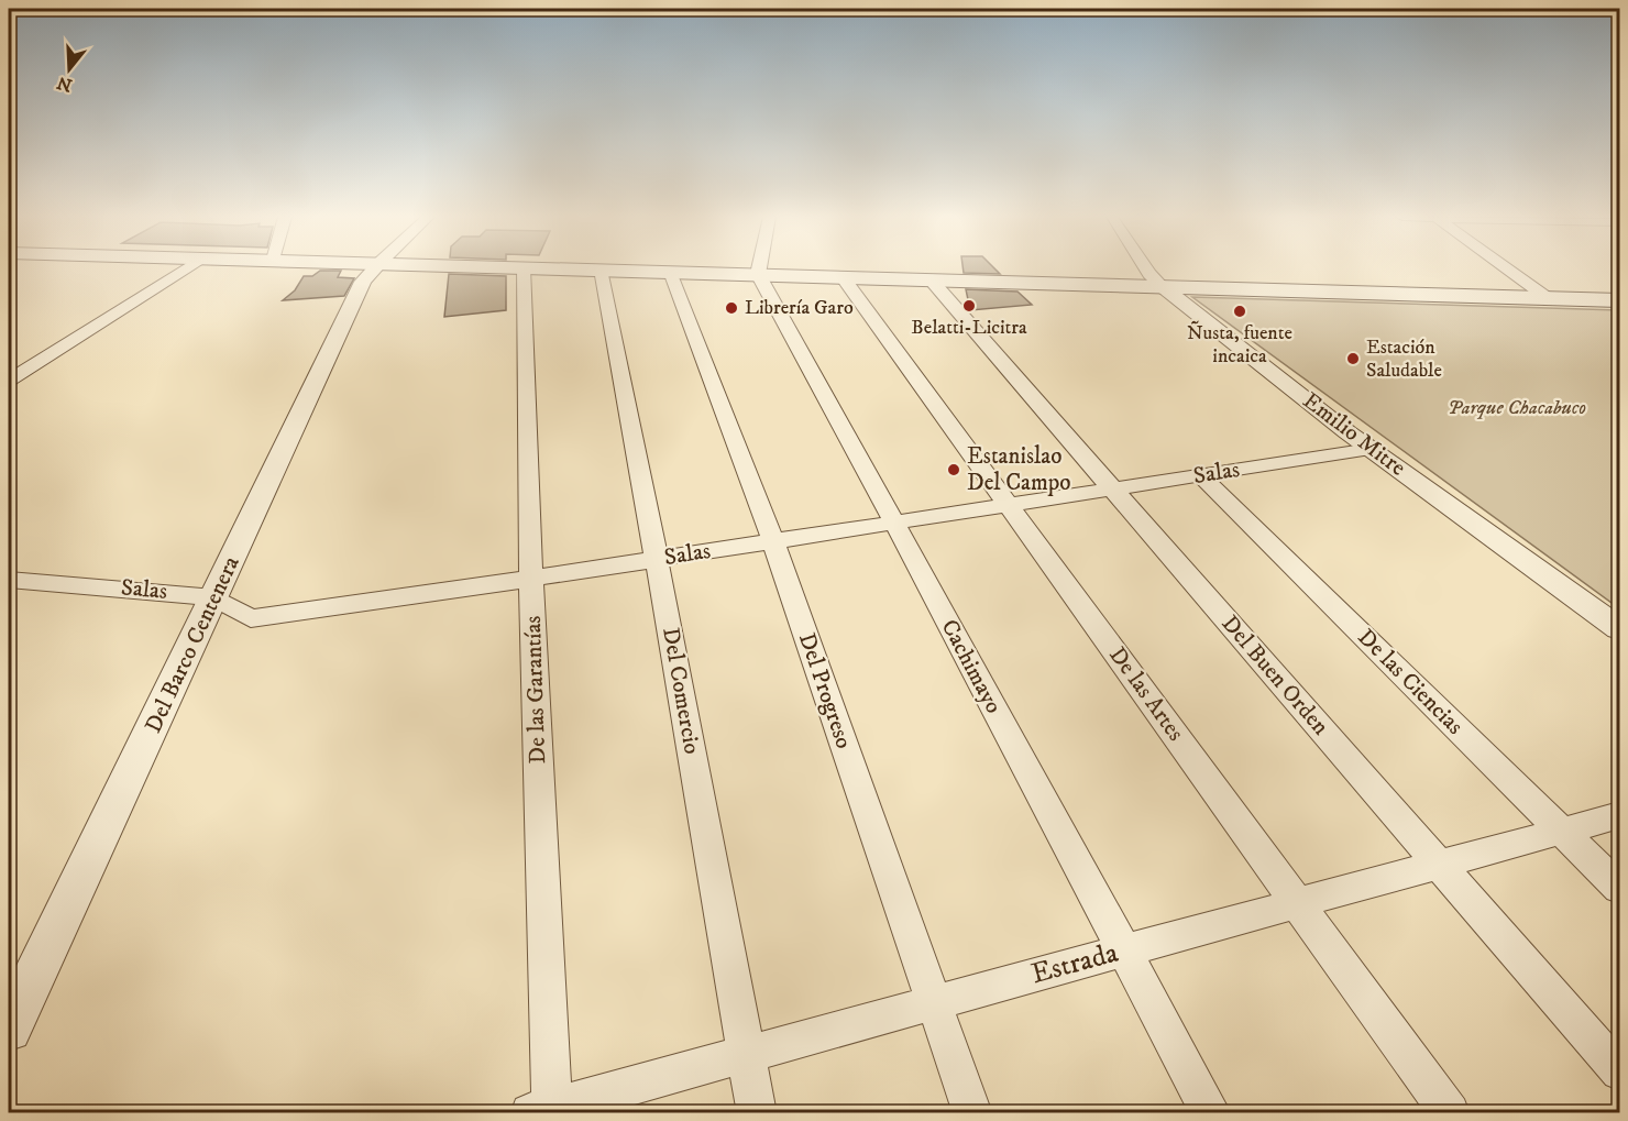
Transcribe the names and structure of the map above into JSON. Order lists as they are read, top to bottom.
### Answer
{
  "streets": {
    "street": [
      "Emilio Mitre",
      "Salas",
      "Del Barco Centenera",
      "Cachimayo",
      "Del Buen Orden",
      "De las Ciencias",
      "De las Garantías",
      "Del Comercio",
      "Del Progreso",
      "De las Artes",
      "Estrada"
    ]
  },
  "crossings": [
    ["Emilio Mitre", "Salas"],
    ["Salas", "Del Barco Centenera"],
    ["Salas", "Cachimayo"],
    ["Salas", "Del Buen Orden"],
    ["Salas", "De las Ciencias"],
    ["Salas", "De las Garantías"],
    ["Salas", "Del Comercio"],
    ["Salas", "Del Progreso"],
    ["Salas", "De las Artes"],
    ["Cachimayo", "Estrada"],
    ["Del Buen Orden", "Estrada"],
    ["De las Ciencias", "Estrada"],
    ["De las Garantías", "Estrada"],
    ["Del Comercio", "Estrada"],
    ["Del Progreso", "Estrada"],
    ["De las Artes", "Estrada"]
  ],
  "parks": ["Parque Chacabuco"],
  "places": [
    "Belatti-Licitra",
    "Librería Garo",
    "Ñusta, fuente incaica",
    "Estación Saludable",
    "Estanislao Del Campo"
  ],
  "north": "bottom"
}
